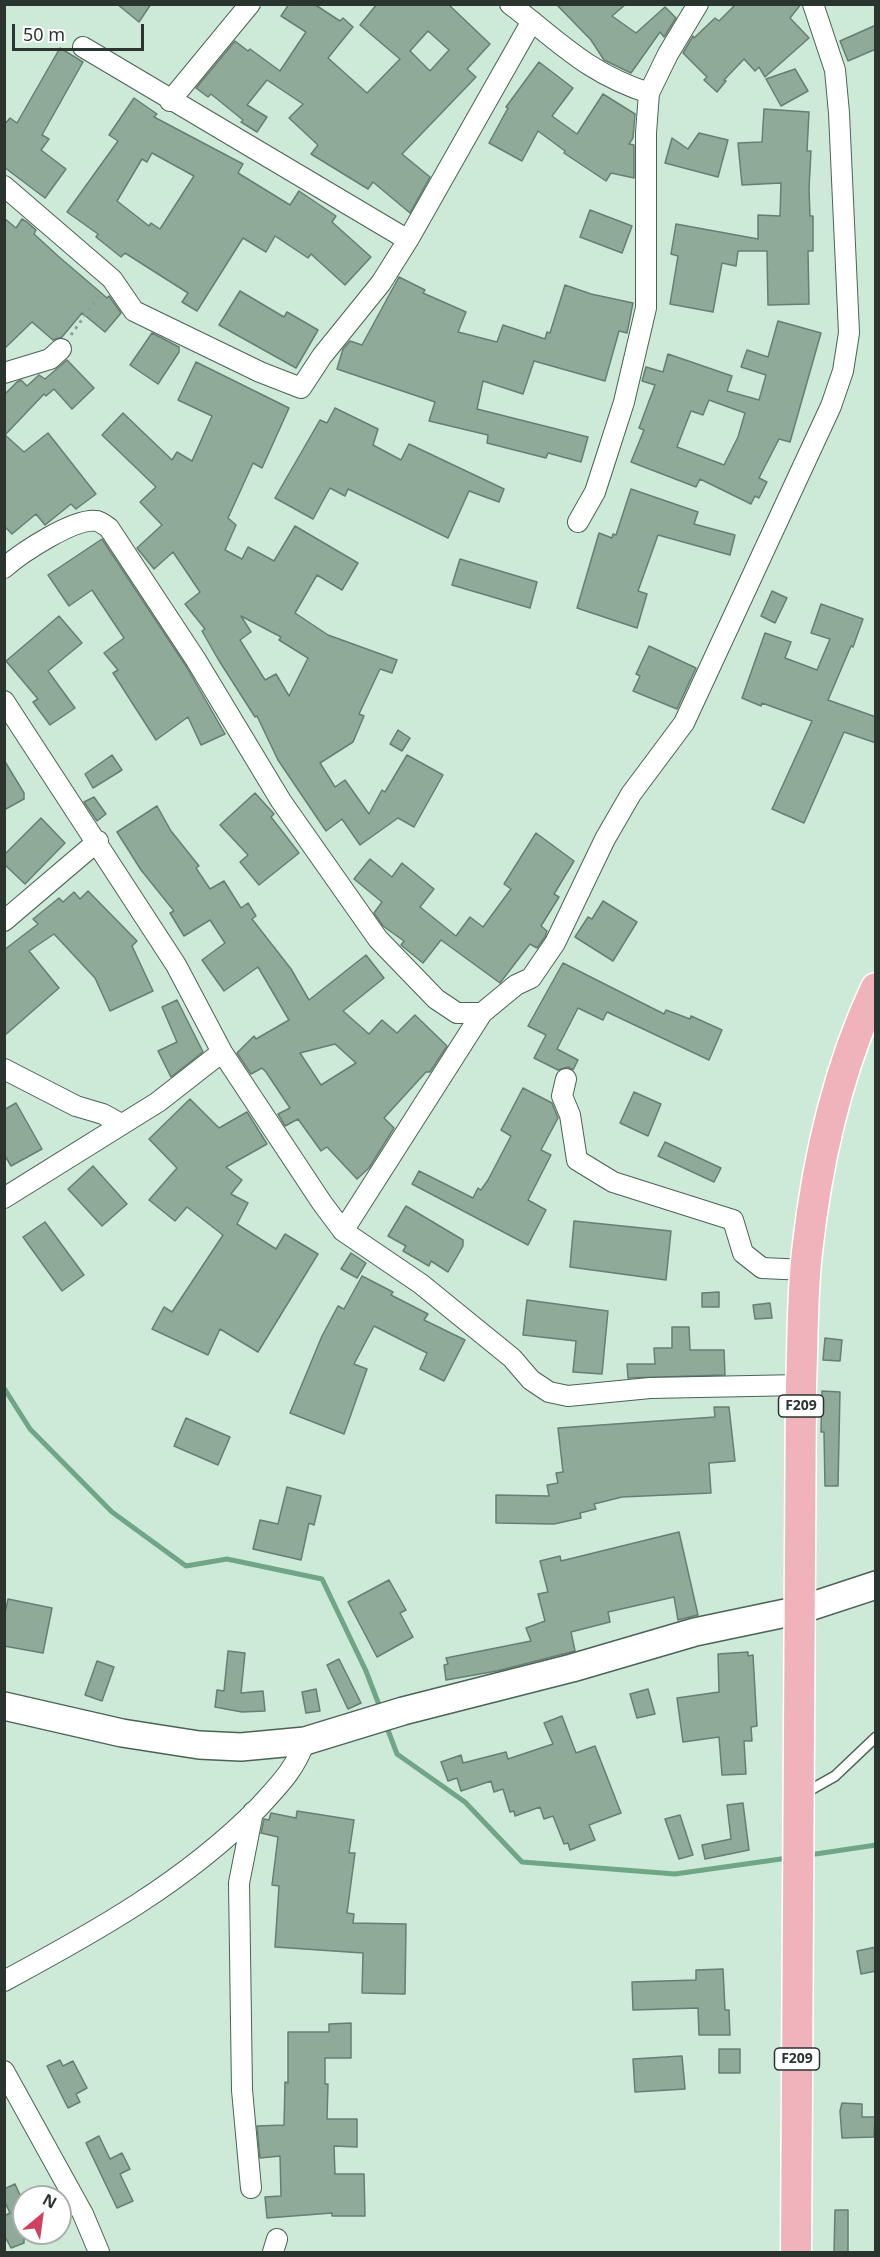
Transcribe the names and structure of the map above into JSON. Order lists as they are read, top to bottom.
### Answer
{
  "streets": {
    "main road": ["F209"]
  },
  "scale_bar": "50 m",
  "north": "top right"
}
